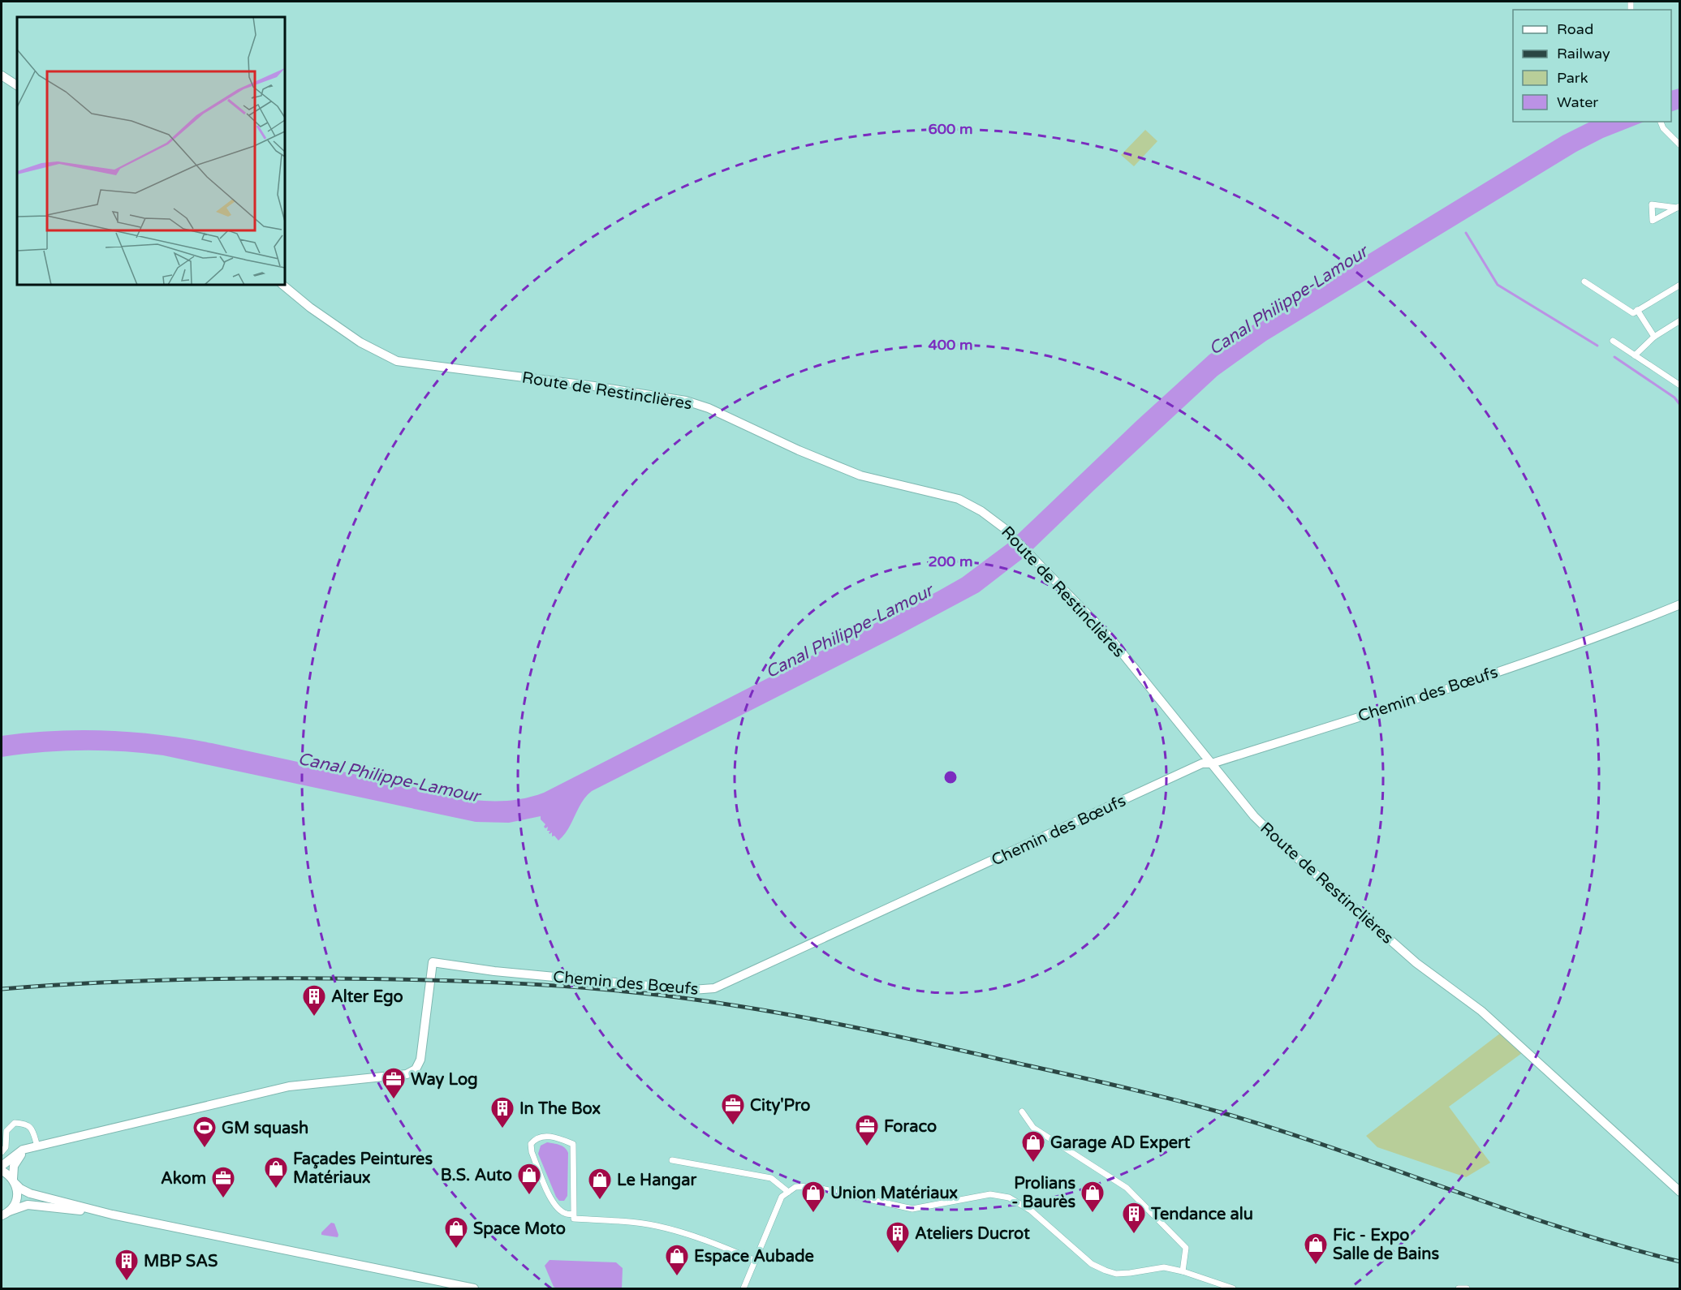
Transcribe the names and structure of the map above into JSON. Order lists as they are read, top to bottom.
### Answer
{
  "streets": {
    "street": ["Route de Restinclières", "Chemin des Bœufs"]
  },
  "crossings": [
    ["Route de Restinclières", "Chemin des Bœufs"]
  ],
  "water": ["Canal Philippe-Lamour"],
  "places": {
    "building": [
      "Alter Ego",
      "In The Box",
      "Tendance alu",
      "Ateliers Ducrot",
      "MBP SAS"
    ],
    "office": [
      "Way Log",
      "City'Pro",
      "Foraco",
      "Akom"
    ],
    "sports": ["GM squash"],
    "shop": [
      "Garage AD Expert",
      "Façades Peintures Matériaux",
      "B.S. Auto",
      "Le Hangar",
      "Union Matériaux",
      "Prolians - Baurès",
      "Space Moto",
      "Fic - Expo Salle de Bains",
      "Espace Aubade"
    ]
  },
  "legend": [
    "Road",
    "Railway",
    "Park",
    "Water"
  ],
  "rings": ["600 m", "400 m", "200 m"]
}
